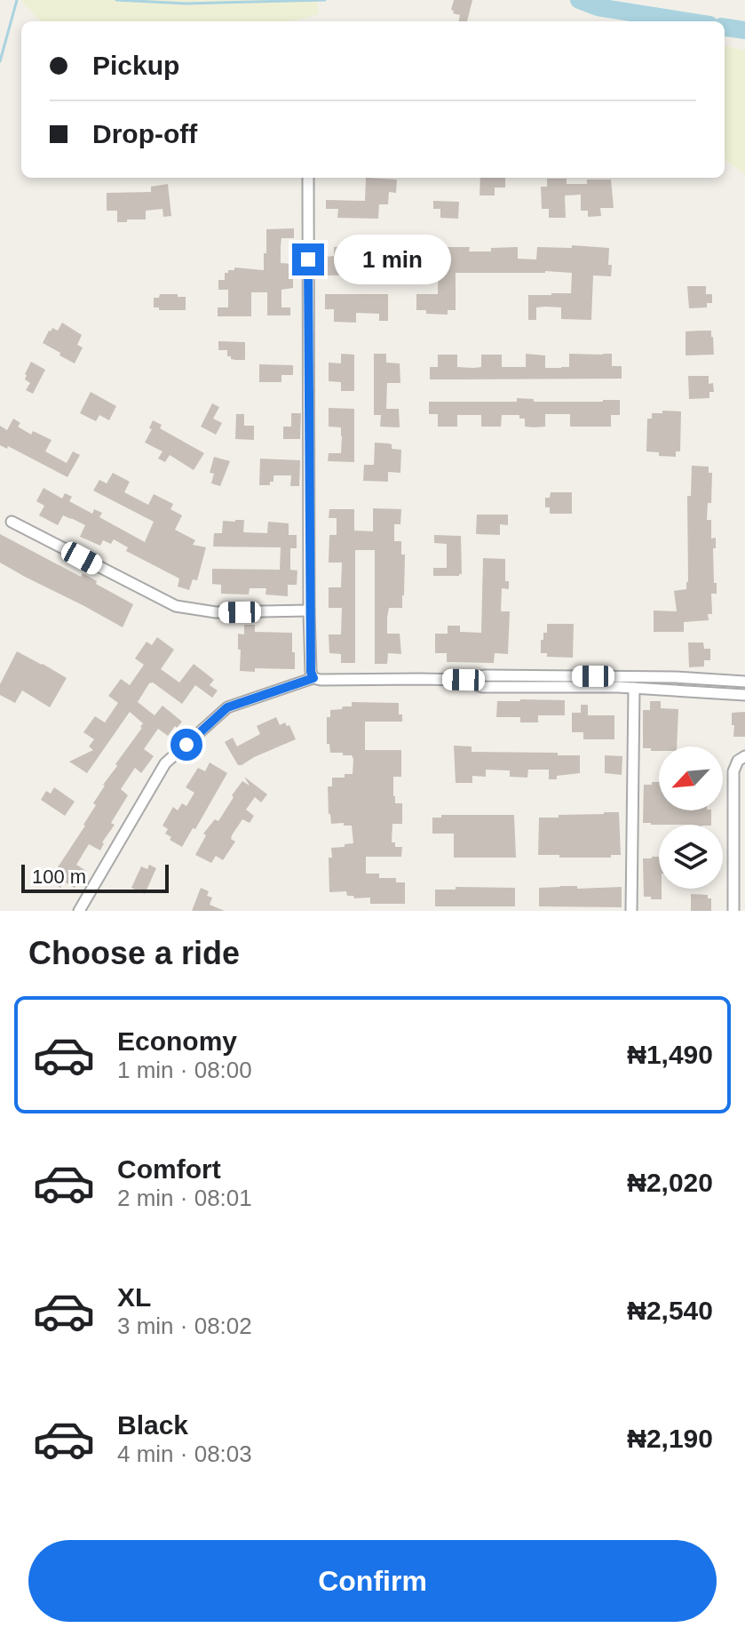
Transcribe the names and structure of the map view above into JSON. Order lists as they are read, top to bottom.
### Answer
{
  "scale_bar": "100 m",
  "north": "bottom left",
  "page": {
    "banner": ["Pickup", "Drop-off"],
    "bubble": "1 min",
    "scale": "100 m",
    "heading": "Choose a ride",
    "list": [
      {
        "name": "Economy",
        "note": "1 min · 08:00",
        "value": "₦1,490"
      },
      {
        "name": "Comfort",
        "note": "2 min · 08:01",
        "value": "₦2,020"
      },
      {
        "name": "XL",
        "note": "3 min · 08:02",
        "value": "₦2,540"
      },
      {
        "name": "Black",
        "note": "4 min · 08:03",
        "value": "₦2,190"
      }
    ],
    "buttons": "Confirm"
  }
}
